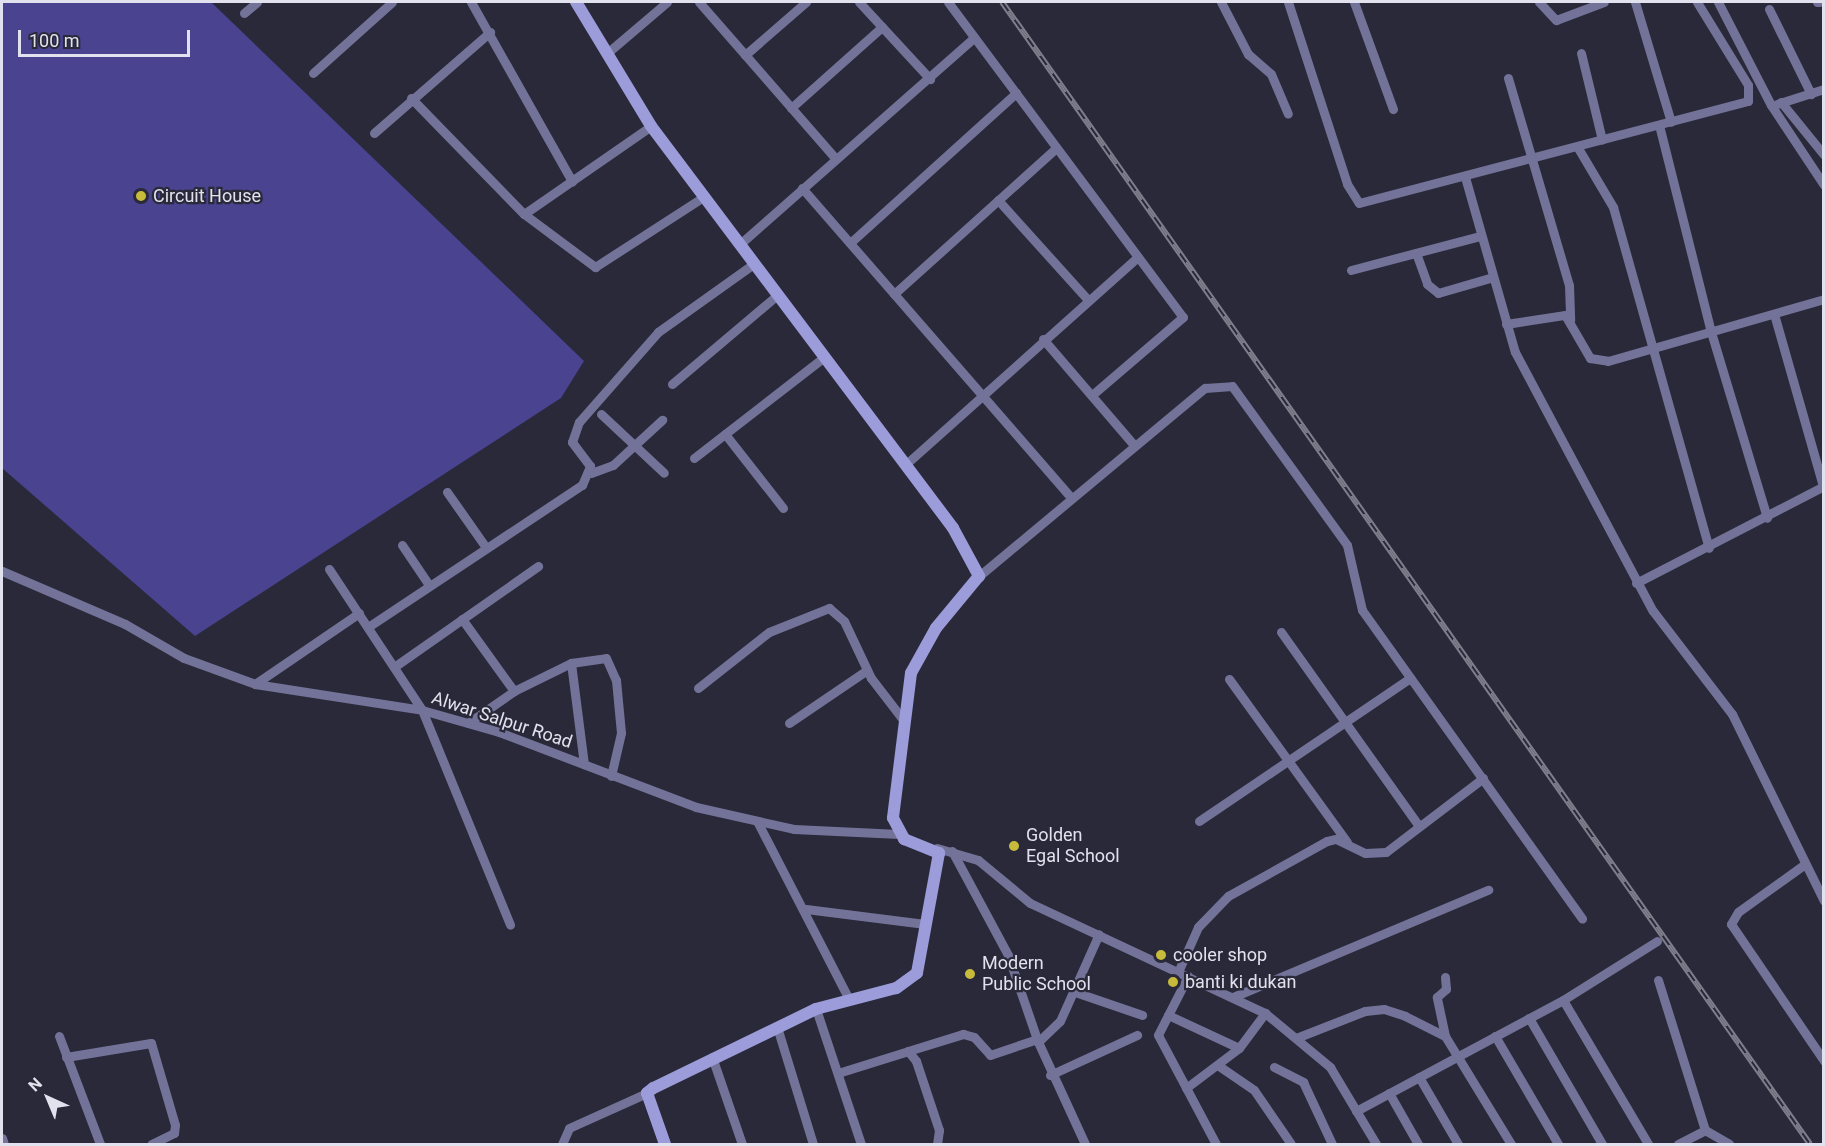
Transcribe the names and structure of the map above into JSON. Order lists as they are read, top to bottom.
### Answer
{
  "streets": {
    "street": ["Alwar Salpur Road"]
  },
  "places": [
    "Circuit House",
    "Golden Egal School",
    "cooler shop",
    "Modern Public School",
    "banti ki dukan"
  ],
  "scale_bar": "100 m",
  "north": "top left"
}
